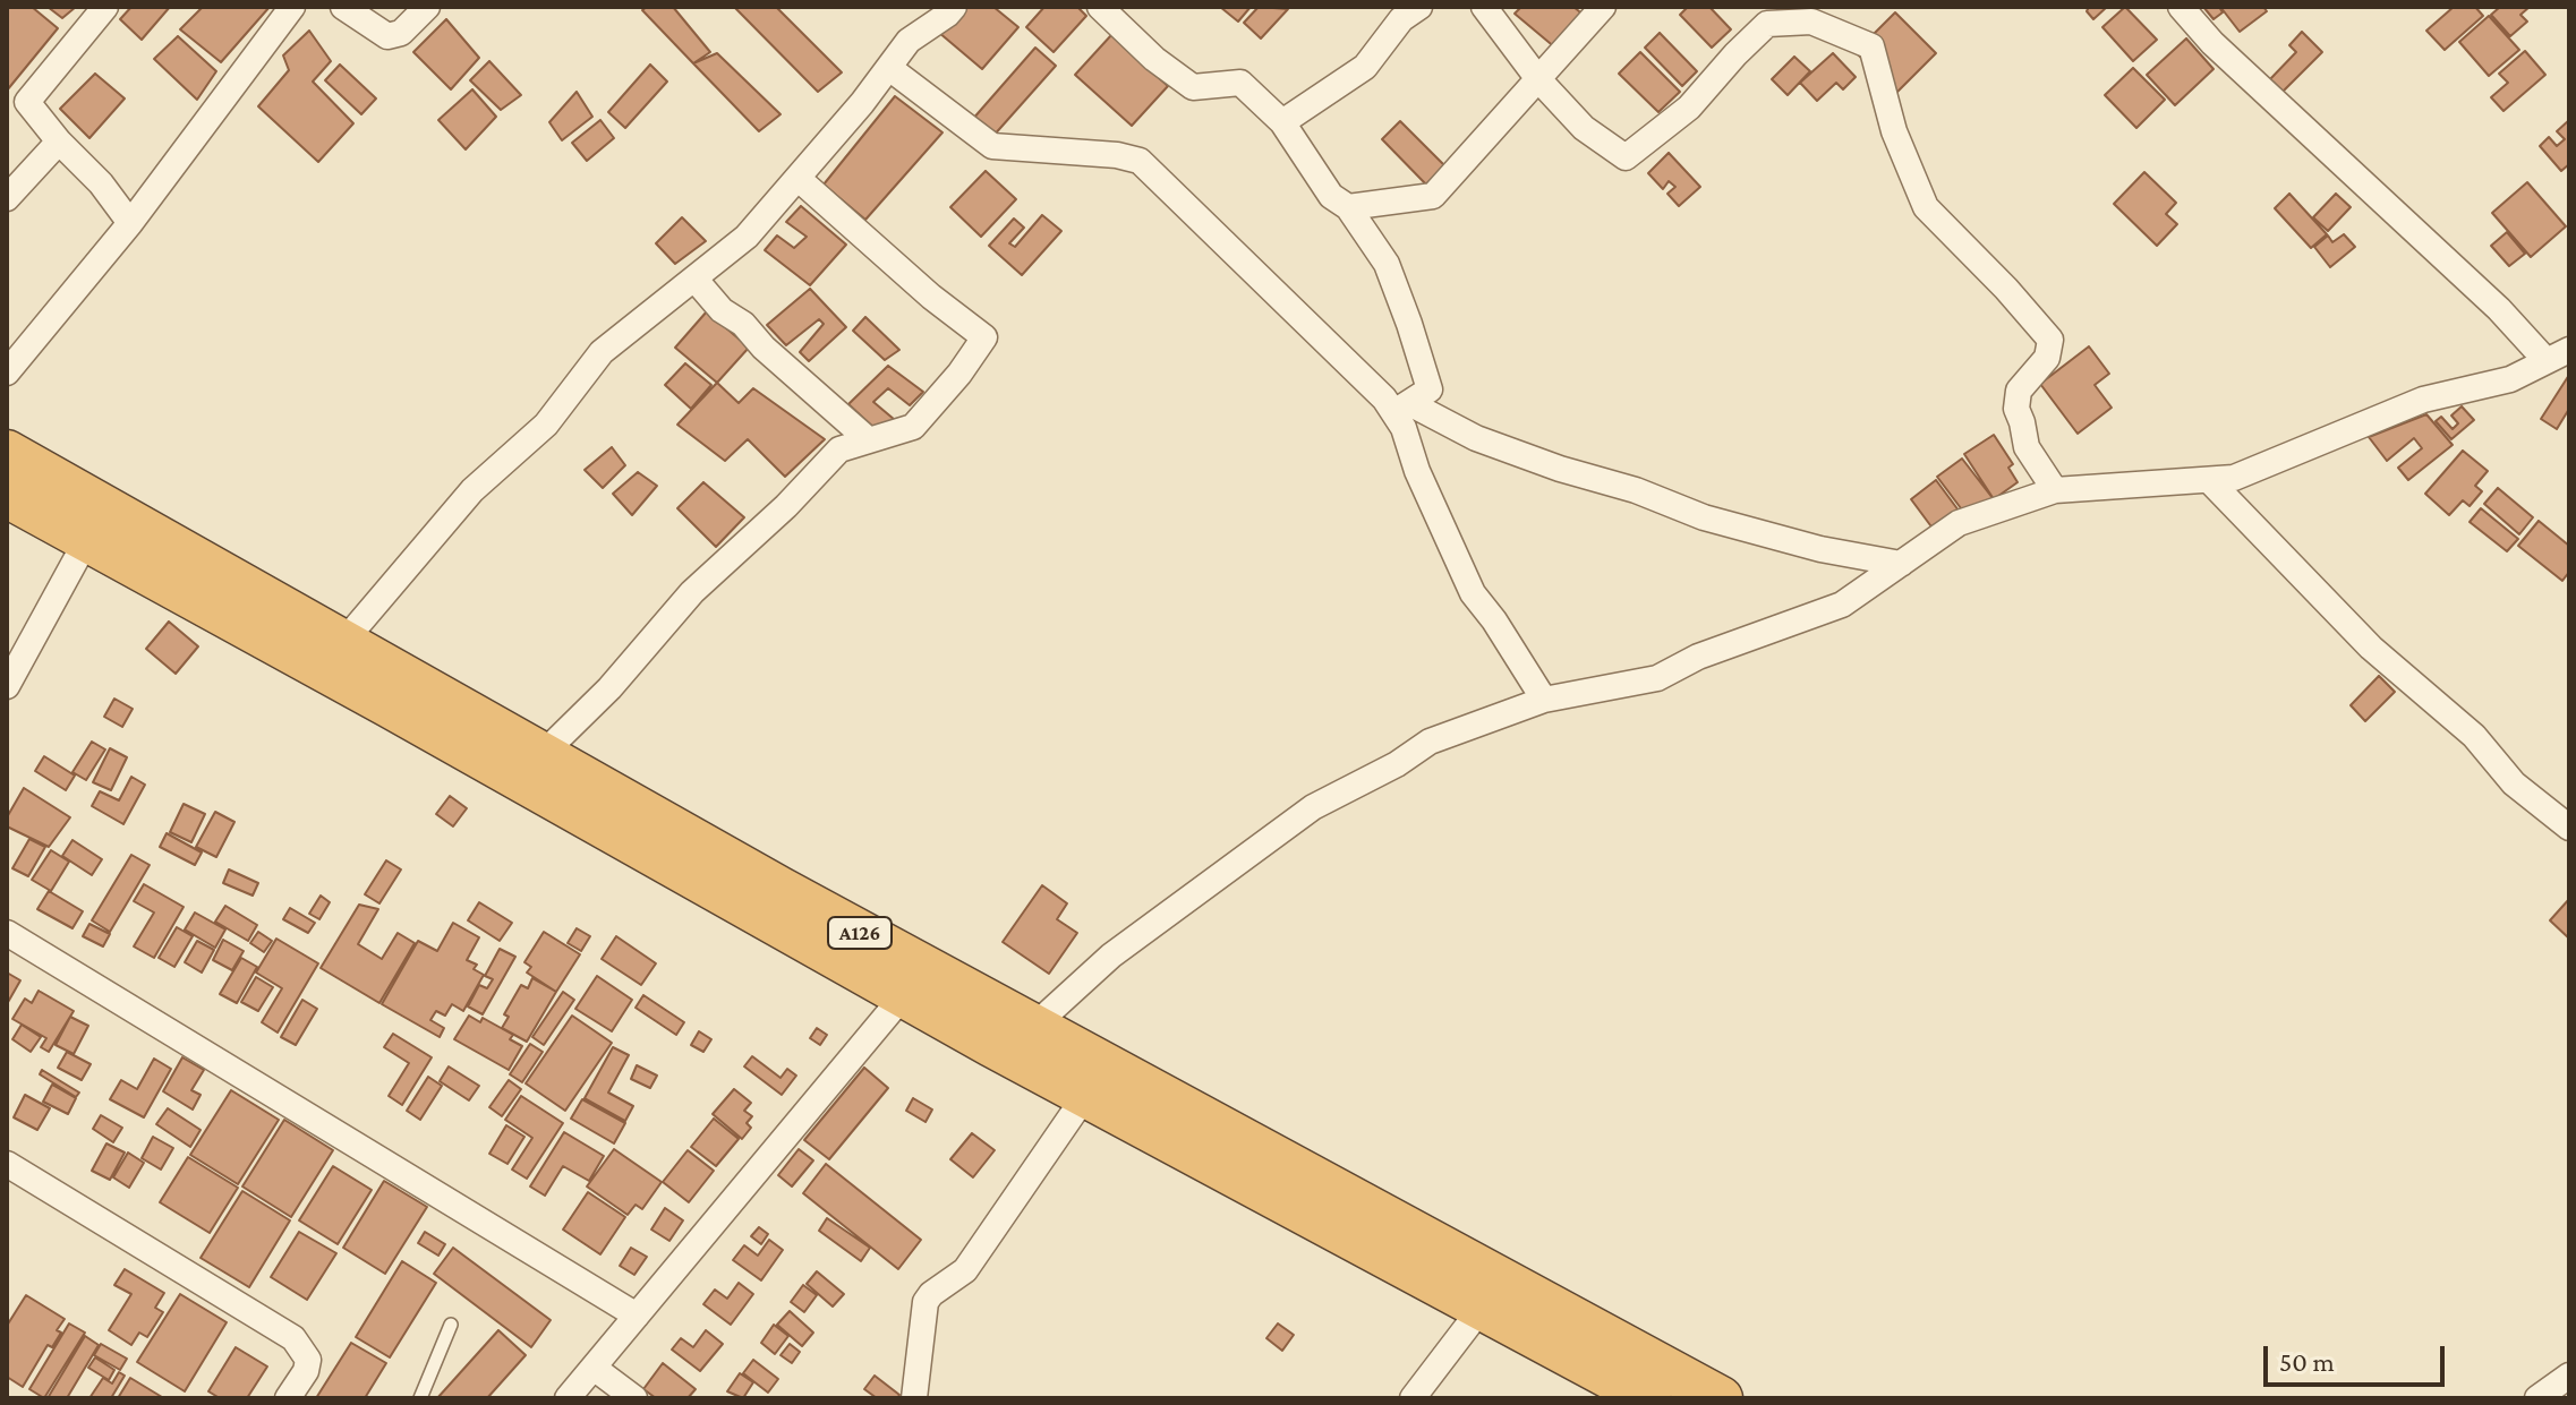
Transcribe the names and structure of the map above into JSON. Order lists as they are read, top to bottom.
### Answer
{
  "streets": {
    "highway": ["A126"]
  },
  "scale_bar": "50 m"
}
